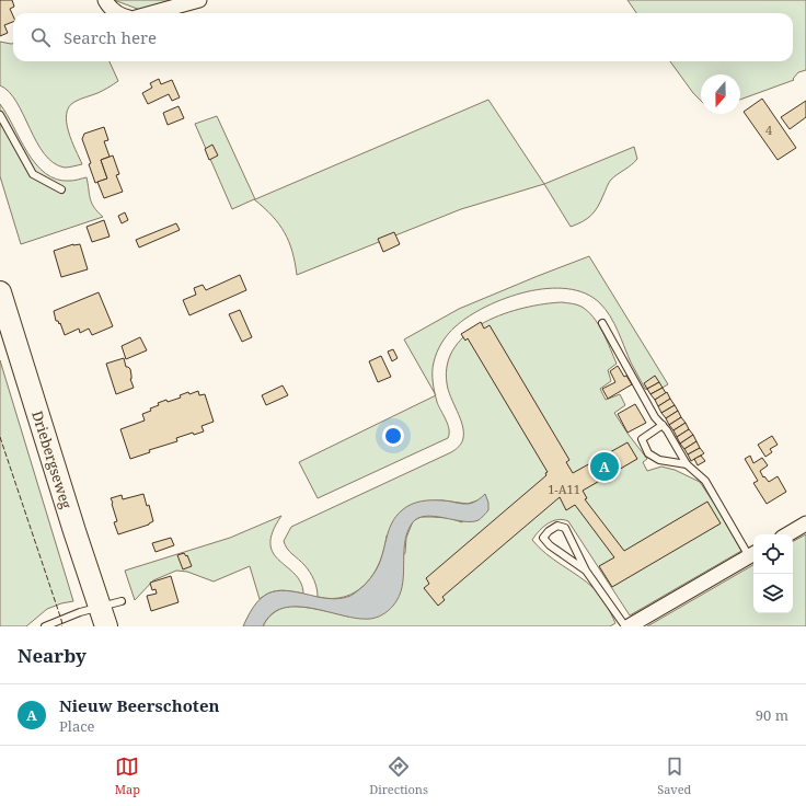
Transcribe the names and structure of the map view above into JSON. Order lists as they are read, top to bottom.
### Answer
{
  "streets": {
    "main road": ["Driebergseweg"]
  },
  "house_numbers": ["4", "1-A11"],
  "north": "bottom",
  "page": {
    "search": "Search here",
    "pins": "A",
    "heading": "Nearby",
    "list": [
      {
        "mark": "A",
        "name": "Nieuw Beerschoten",
        "note": "Place",
        "value": "90 m"
      }
    ],
    "nav": ["Map", "Directions", "Saved"]
  }
}
